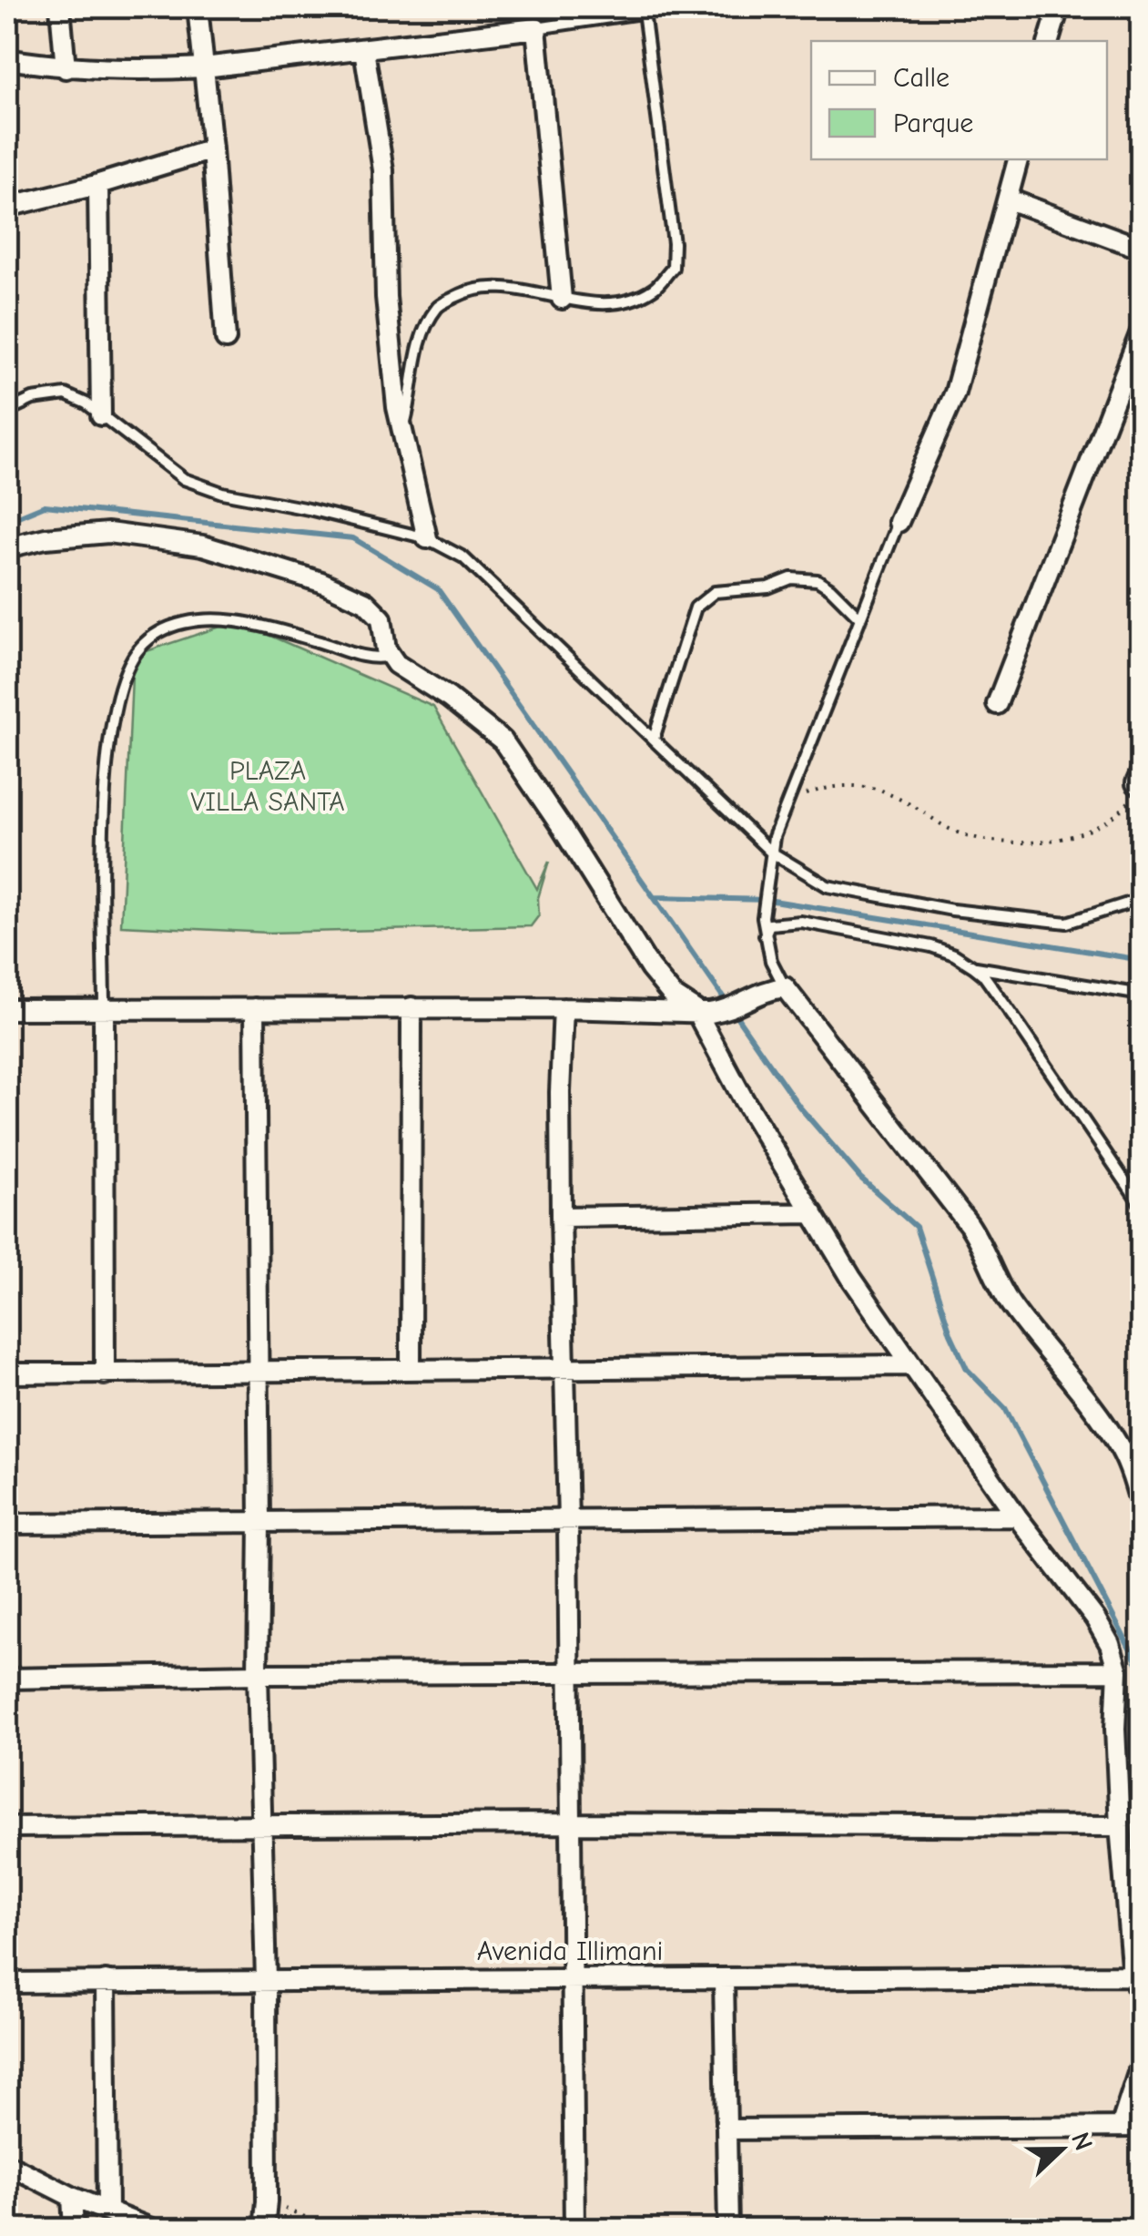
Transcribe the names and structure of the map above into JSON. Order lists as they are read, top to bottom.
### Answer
{
  "streets": {
    "street": ["Avenida Illimani"]
  },
  "parks": ["PLAZA VILLA SANTA"],
  "legend": ["Calle", "Parque"],
  "north": "right"
}
